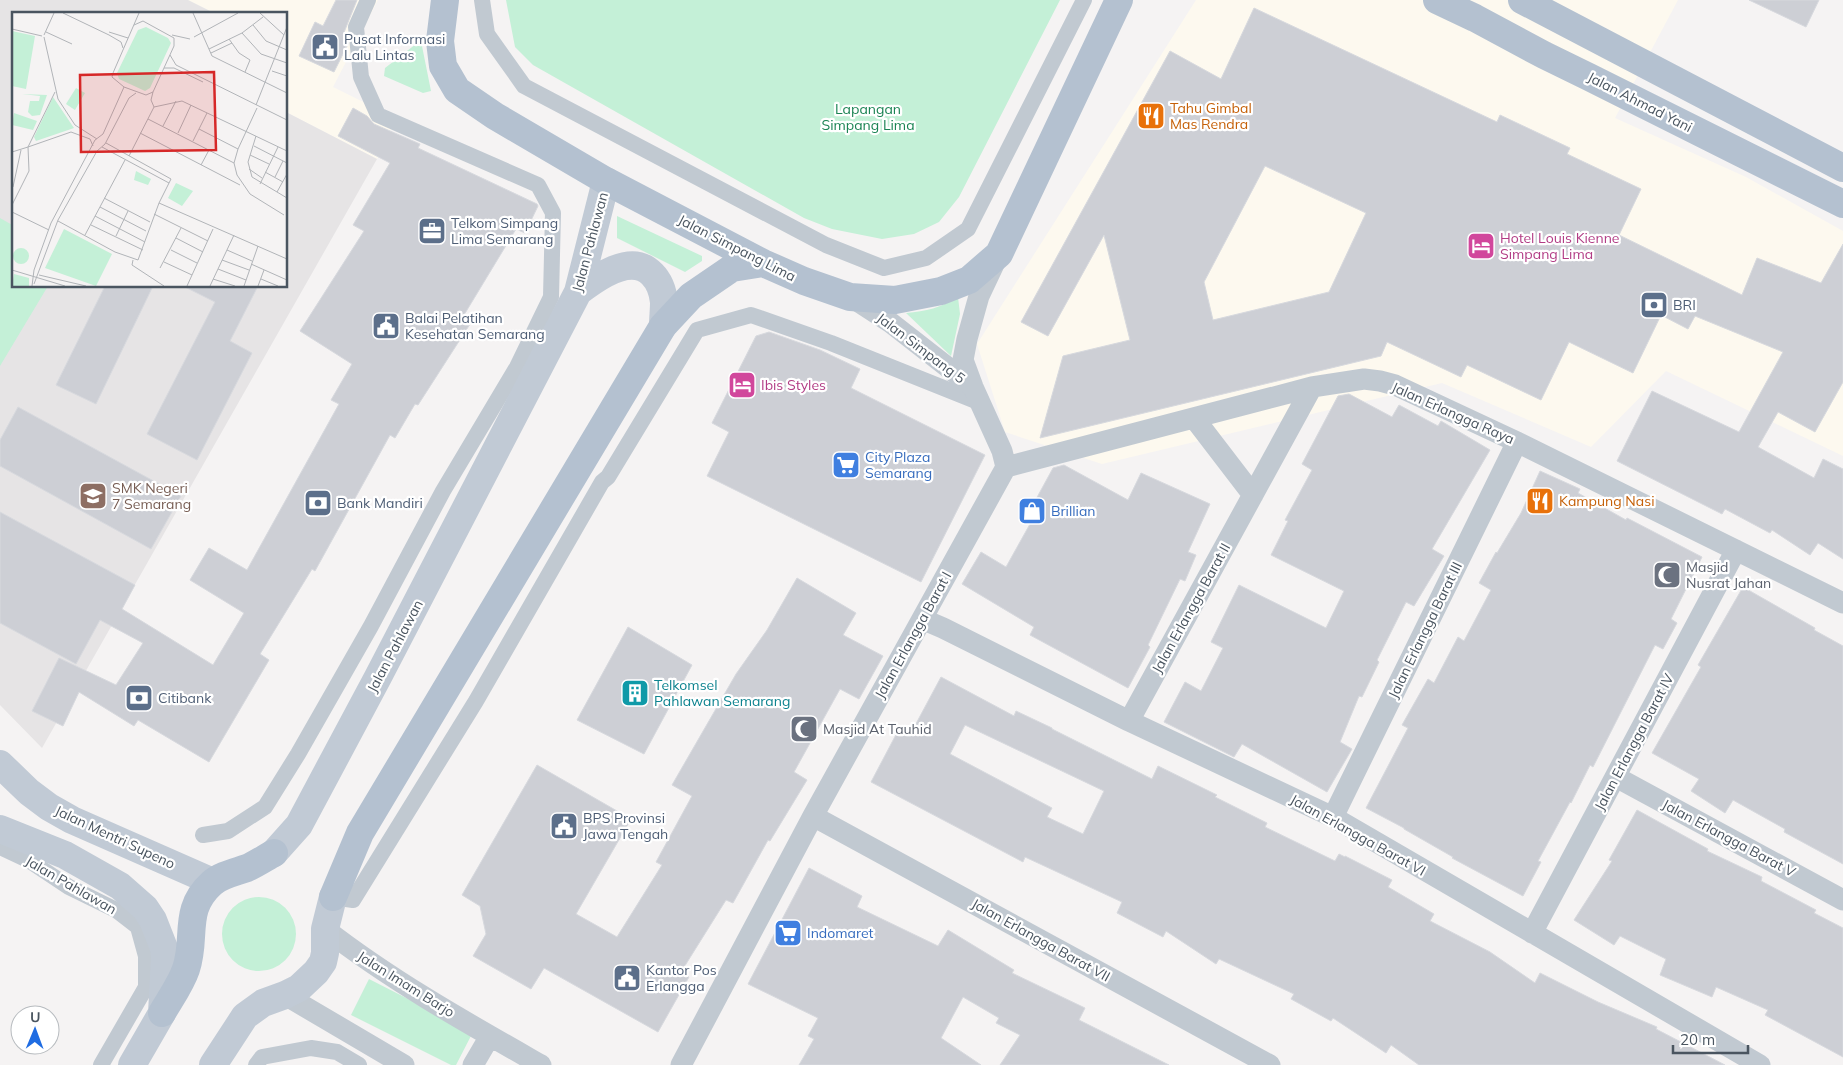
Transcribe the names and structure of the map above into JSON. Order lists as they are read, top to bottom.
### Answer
{
  "streets": {
    "main road": [
      "Jalan Ahmad Yani",
      "Jalan Pahlawan",
      "Jalan Simpang Lima",
      "Jalan Mentri Supeno"
    ],
    "street": [
      "Jalan Simpang 5",
      "Jalan Erlangga Raya",
      "Jalan Erlangga Barat II",
      "Jalan Erlangga Barat III",
      "Jalan Erlangga Barat I",
      "Jalan Erlangga Barat IV",
      "Jalan Erlangga Barat VI",
      "Jalan Erlangga Barat V",
      "Jalan Erlangga Barat VII",
      "Jalan Imam Barjo"
    ]
  },
  "crossings": [
    ["Jalan Pahlawan", "Jalan Simpang Lima"],
    ["Jalan Pahlawan", "Jalan Mentri Supeno"],
    ["Jalan Simpang Lima", "Jalan Simpang 5"],
    ["Jalan Erlangga Raya", "Jalan Erlangga Barat II"],
    ["Jalan Erlangga Raya", "Jalan Erlangga Barat III"],
    ["Jalan Erlangga Raya", "Jalan Erlangga Barat I"],
    ["Jalan Erlangga Raya", "Jalan Erlangga Barat IV"],
    ["Jalan Erlangga Barat II", "Jalan Erlangga Barat VI"],
    ["Jalan Erlangga Barat III", "Jalan Erlangga Barat VI"],
    ["Jalan Erlangga Barat I", "Jalan Erlangga Barat VI"],
    ["Jalan Erlangga Barat I", "Jalan Erlangga Barat VII"],
    ["Jalan Erlangga Barat IV", "Jalan Erlangga Barat VI"],
    ["Jalan Erlangga Barat IV", "Jalan Erlangga Barat V"]
  ],
  "parks": ["Lapangan Simpang Lima"],
  "places": {
    "public building": [
      "Pusat Informasi Lalu Lintas",
      "Balai Pelatihan Kesehatan Semarang",
      "BPS Provinsi Jawa Tengah",
      "Kantor Pos Erlangga"
    ],
    "restaurant": ["Tahu Gimbal Mas Rendra", "Kampung Nasi"],
    "office": ["Telkom Simpang Lima Semarang"],
    "hotel": ["Hotel Louis Kienne Simpang Lima", "Ibis Styles"],
    "bank": ["BRI", "Bank Mandiri", "Citibank"],
    "supermarket": ["City Plaza Semarang", "Indomaret"],
    "school or university": ["SMK Negeri 7 Semarang"],
    "shop": ["Brillian"],
    "mosque": ["Masjid Nusrat Jahan", "Masjid At Tauhid"],
    "building": ["Telkomsel Pahlawan Semarang"]
  },
  "scale_bar": "20 m",
  "north": "top"
}
